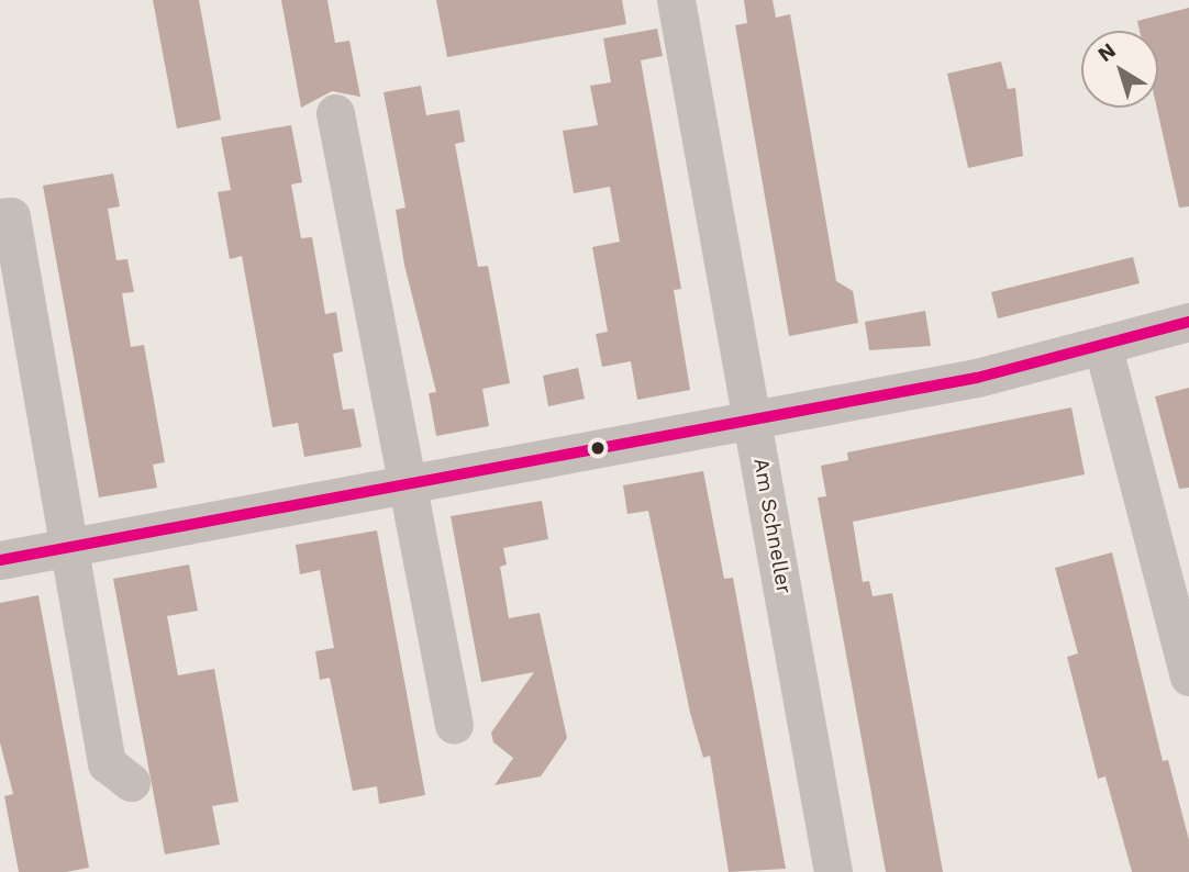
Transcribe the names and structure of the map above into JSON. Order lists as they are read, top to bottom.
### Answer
{
  "streets": {
    "street": ["Am Schneller"]
  },
  "north": "top left"
}
